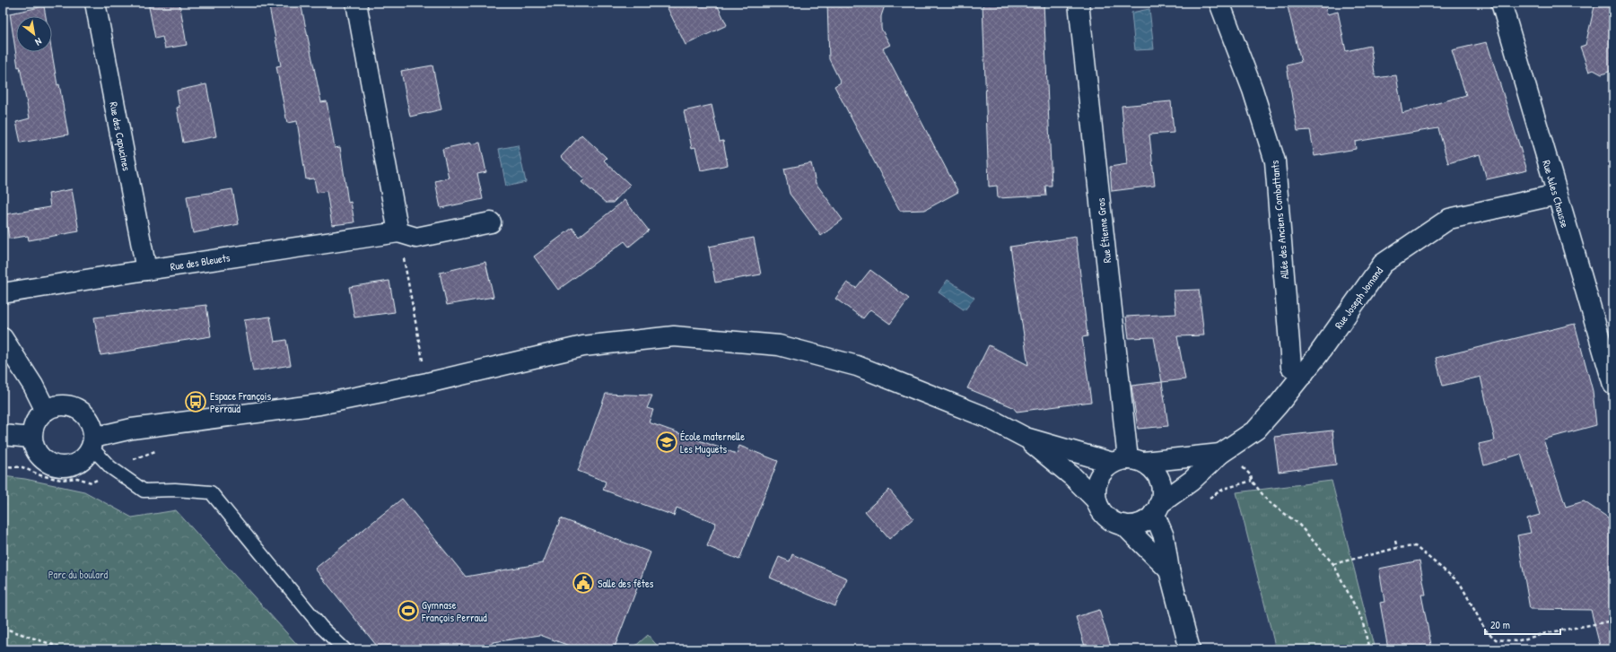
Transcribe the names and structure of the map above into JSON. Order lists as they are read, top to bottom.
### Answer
{
  "streets": {
    "street": [
      "Rue des Capucines",
      "Rue Jules Chausse",
      "Allée des Anciens Combattants",
      "Rue Étienne Gros",
      "Rue des Bleuets",
      "Rue Joseph Jomand"
    ]
  },
  "crossings": [
    ["Rue des Capucines", "Rue des Bleuets"],
    ["Rue Jules Chausse", "Rue Joseph Jomand"],
    ["Allée des Anciens Combattants", "Rue Joseph Jomand"],
    ["Rue Étienne Gros", "Rue Joseph Jomand"]
  ],
  "parks": ["Parc du boulard"],
  "places": {
    "bus stop": ["Espace François Perraud"],
    "school or university": ["École maternelle Les Muguets"],
    "public building": ["Salle des fêtes"],
    "sports": ["Gymnase François Perraud"]
  },
  "scale_bar": "20 m",
  "north": "bottom right"
}
